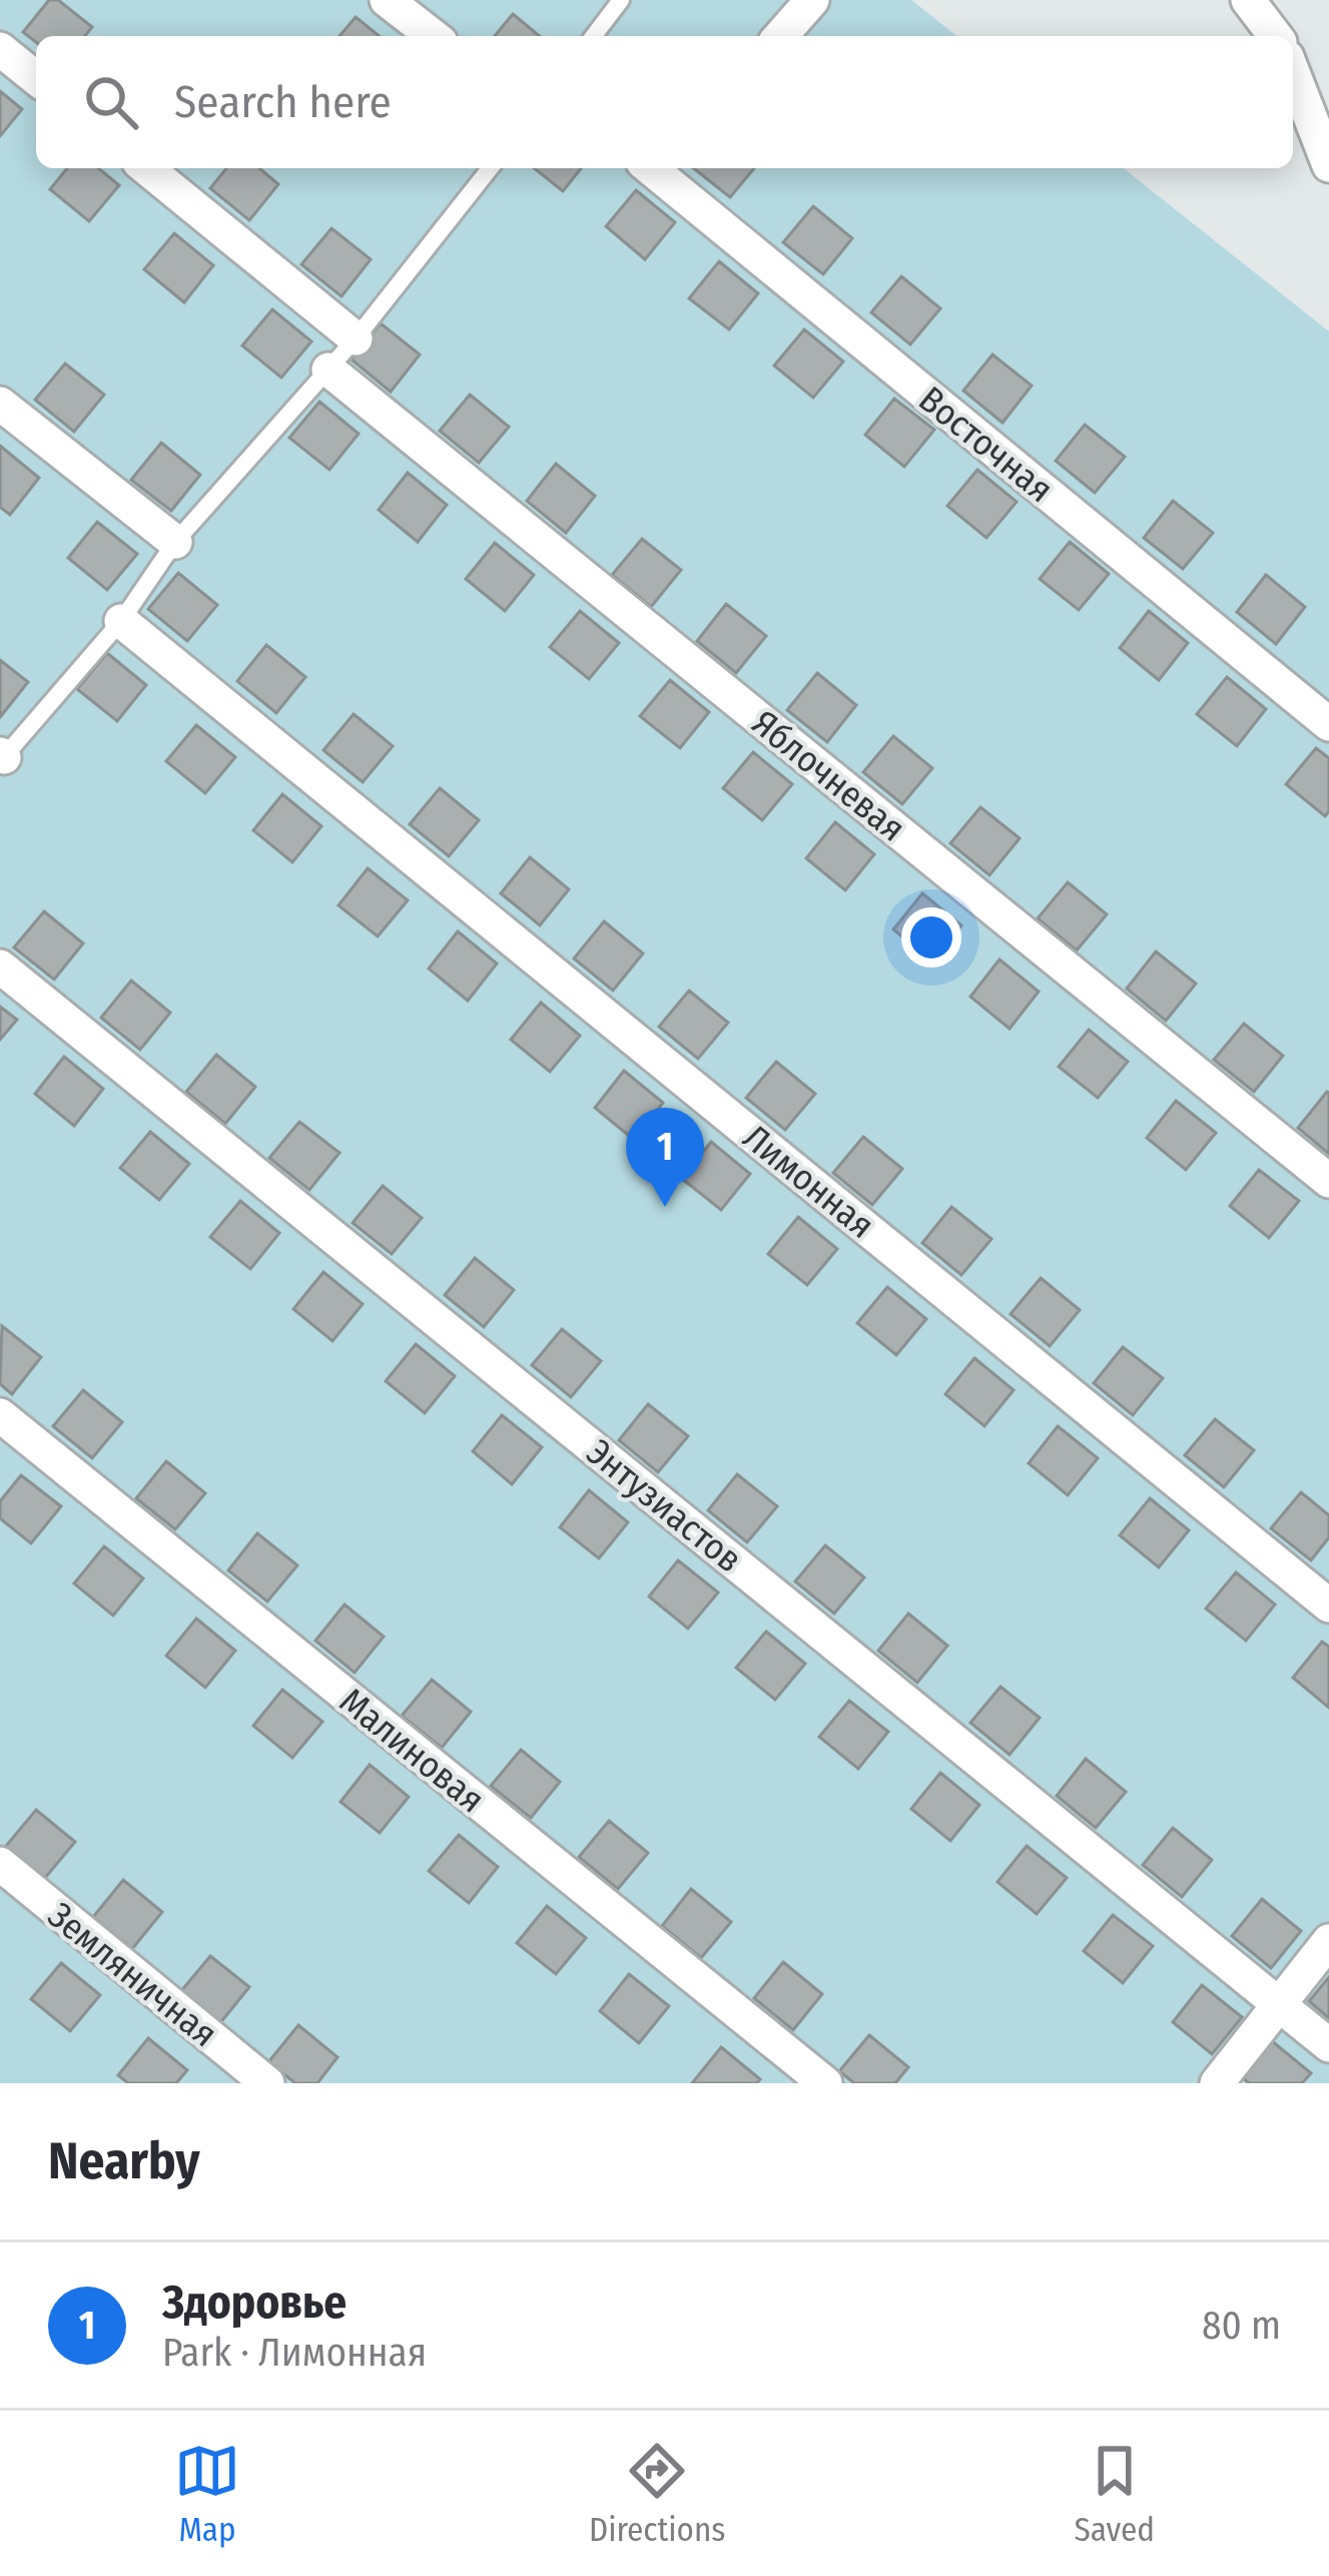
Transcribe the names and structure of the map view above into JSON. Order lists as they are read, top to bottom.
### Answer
{
  "streets": {
    "street": [
      "Восточная",
      "Яблочневая",
      "Лимонная",
      "Энтузиастов",
      "Малиновая",
      "Земляничная"
    ]
  },
  "page": {
    "search": "Search here",
    "pins": "1",
    "heading": "Nearby",
    "list": [
      {
        "mark": "1",
        "name": "Здоровье",
        "note": "Park · Лимонная",
        "value": "80 m"
      }
    ],
    "nav": ["Map", "Directions", "Saved"]
  }
}
